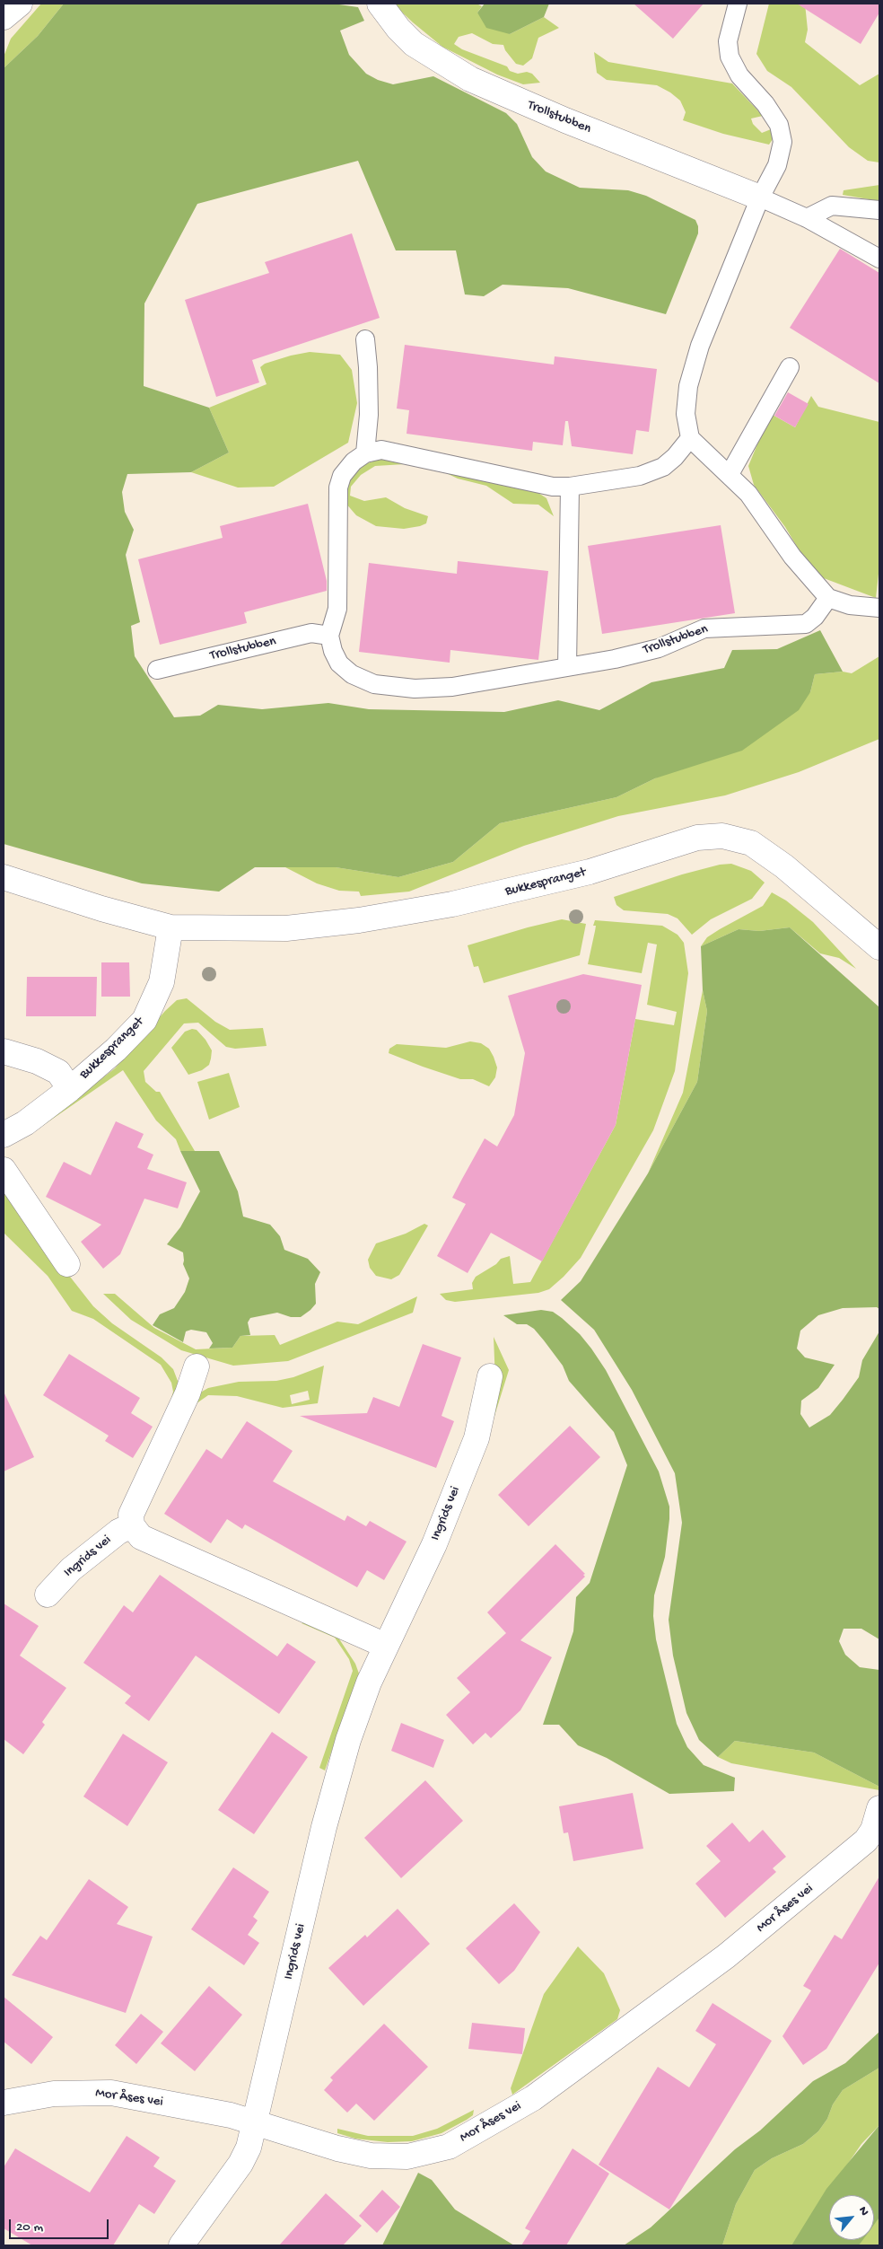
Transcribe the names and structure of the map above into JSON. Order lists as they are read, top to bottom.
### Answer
{
  "streets": {
    "street": [
      "Trollstubben",
      "Bukkespranget",
      "Ingrids vei",
      "Mor Åses vei"
    ]
  },
  "crossings": [
    ["Ingrids vei", "Mor Åses vei"]
  ],
  "scale_bar": "20 m",
  "north": "top right"
}
